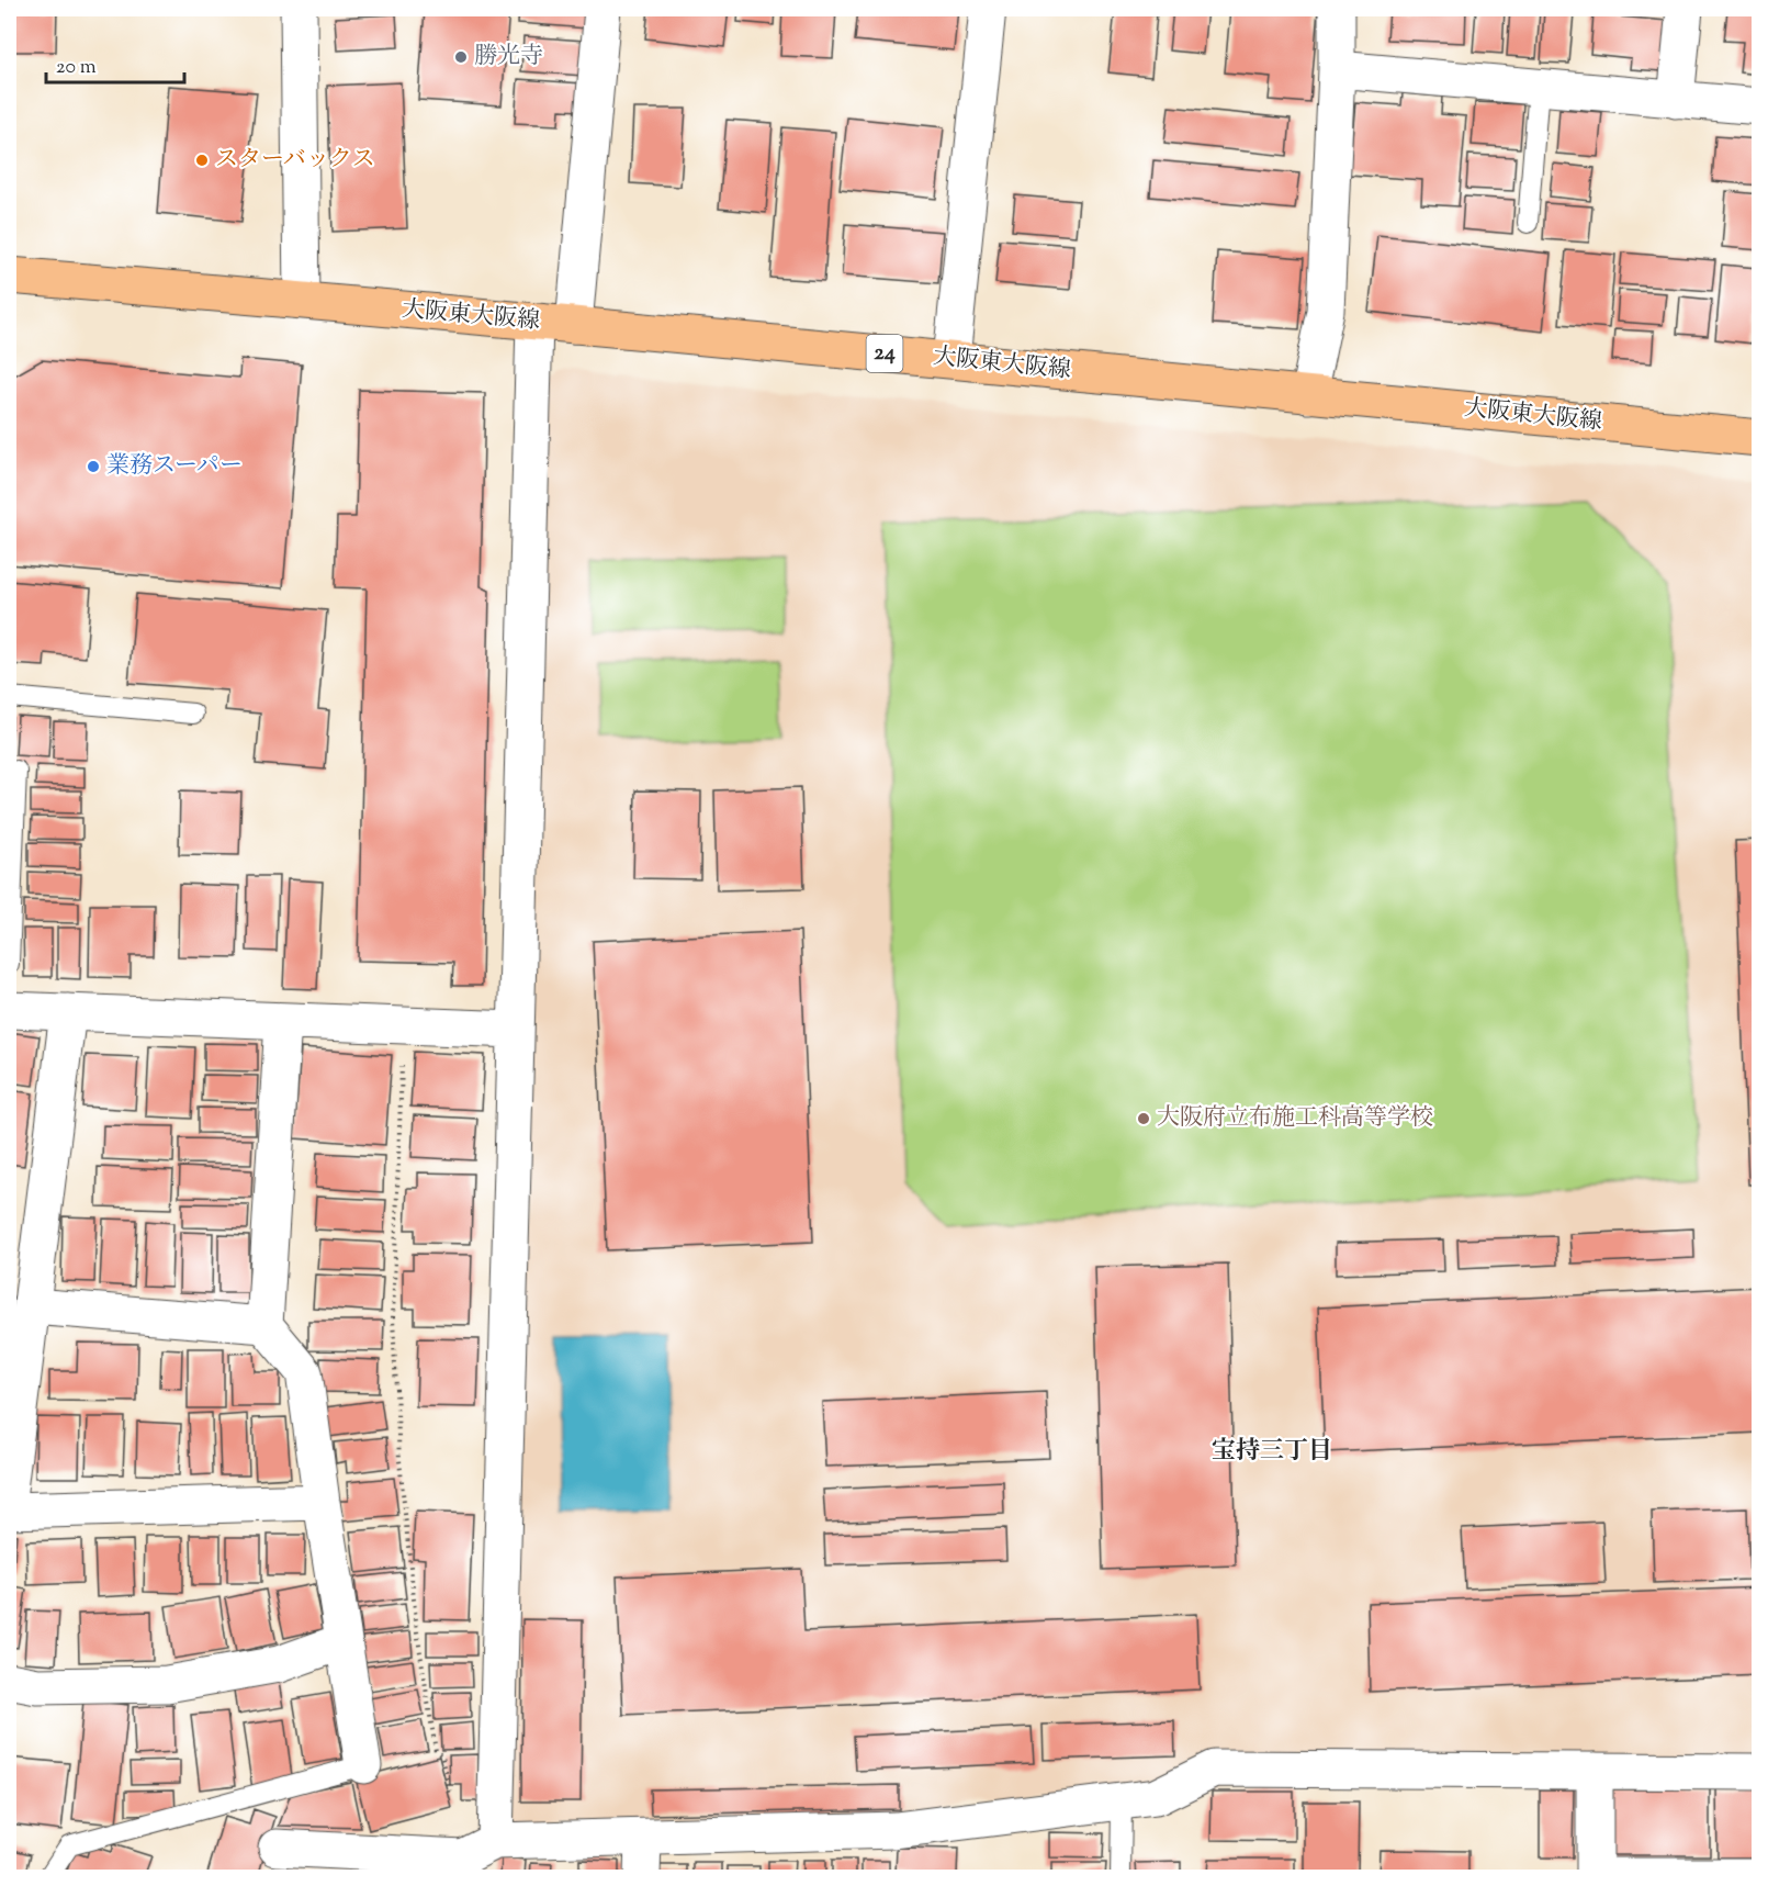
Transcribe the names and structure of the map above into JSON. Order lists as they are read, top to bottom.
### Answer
{
  "streets": {
    "main road": ["大阪東大阪線", "24"]
  },
  "districts": ["宝持三丁目"],
  "places": [
    "勝光寺",
    "スターバックス",
    "業務スーパー",
    "大阪府立布施工科高等学校"
  ],
  "scale_bar": "20 m"
}
